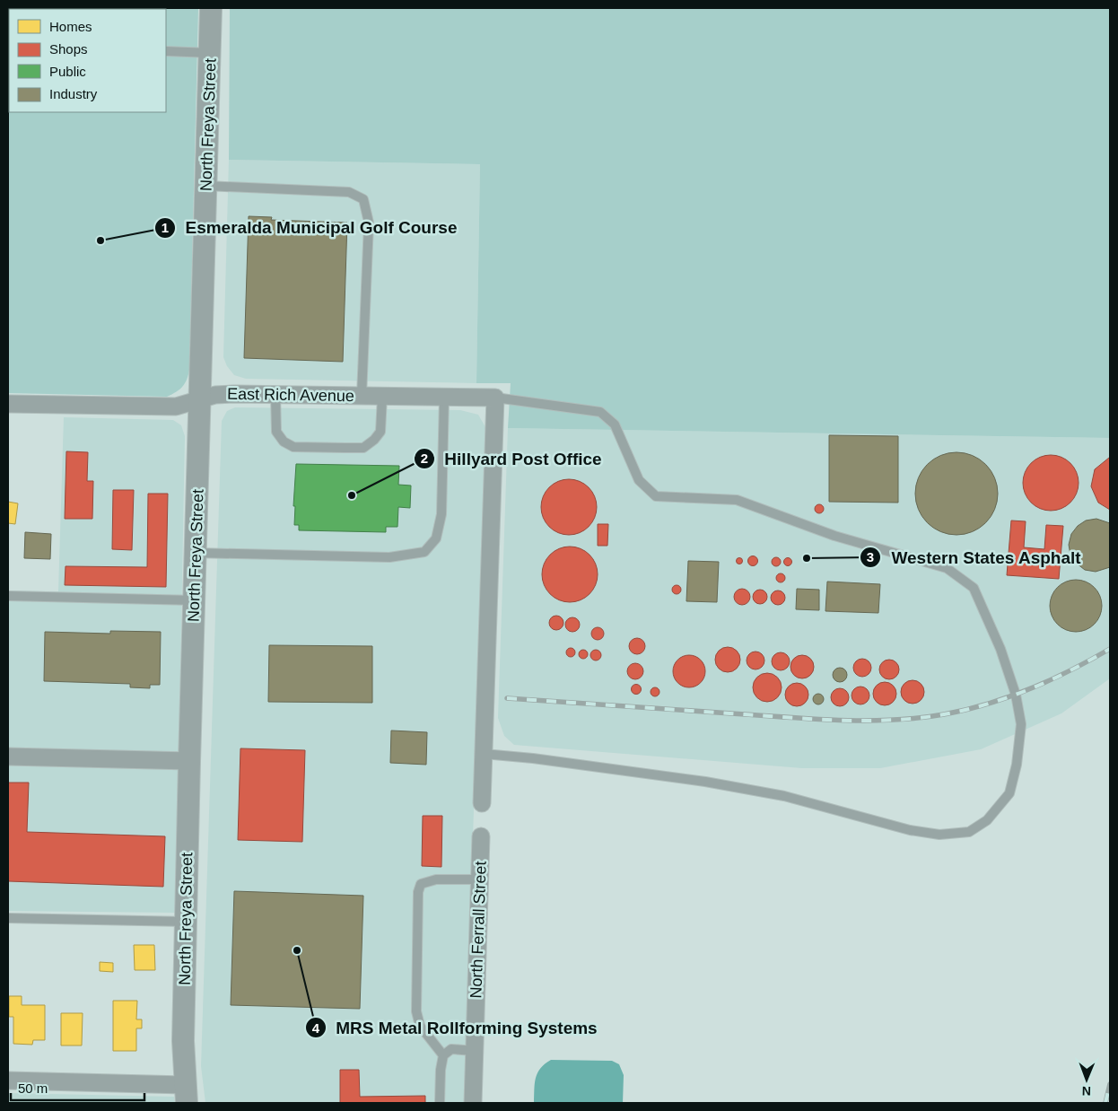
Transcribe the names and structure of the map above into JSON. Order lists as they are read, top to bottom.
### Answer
{
  "streets": {
    "street": ["North Freya Street", "East Rich Avenue", "North Ferrall Street"]
  },
  "crossings": [
    ["North Freya Street", "East Rich Avenue"]
  ],
  "places": [
    "Esmeralda Municipal Golf Course",
    "Hillyard Post Office",
    "Western States Asphalt",
    "MRS Metal Rollforming Systems"
  ],
  "legend": [
    "Homes",
    "Shops",
    "Public",
    "Industry"
  ],
  "scale_bar": "50 m",
  "north": "bottom"
}
